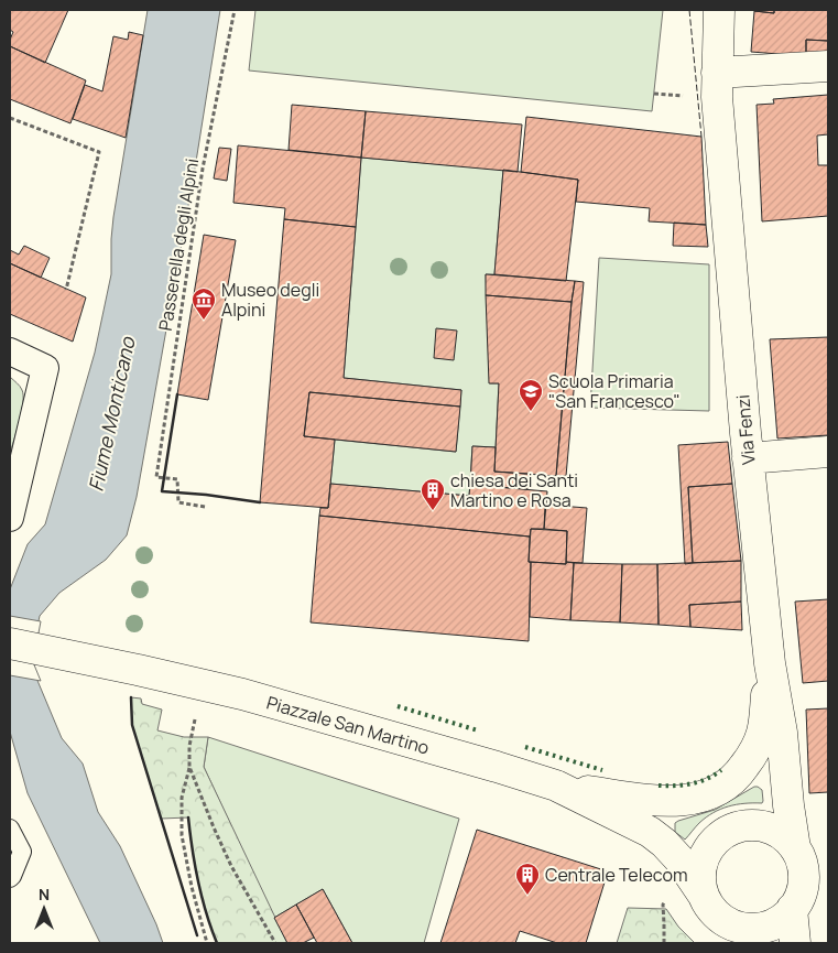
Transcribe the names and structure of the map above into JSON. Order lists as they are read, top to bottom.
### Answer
{
  "streets": {
    "street": ["Via Fenzi", "Piazzale San Martino"],
    "path": ["Passerella degli Alpini"]
  },
  "crossings": [
    ["Via Fenzi", "Piazzale San Martino"]
  ],
  "water": ["Fiume Monticano"],
  "places": {
    "museum": ["Museo degli Alpini"],
    "school or university": ["Scuola Primaria \"San Francesco\""],
    "building": ["chiesa dei Santi Martino e Rosa", "Centrale Telecom"]
  },
  "north": "top"
}
